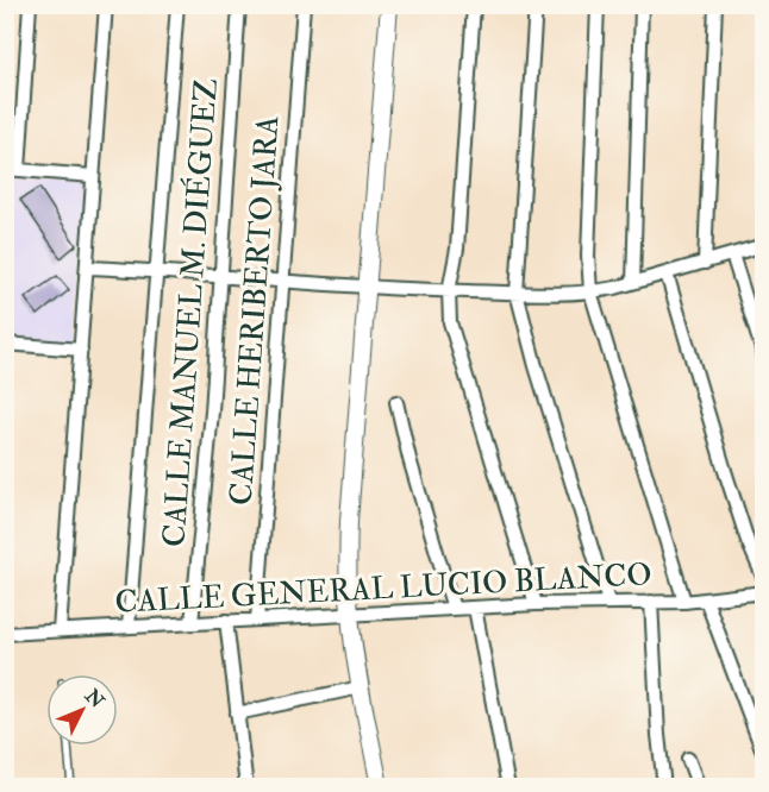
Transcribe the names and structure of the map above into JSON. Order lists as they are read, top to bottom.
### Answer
{
  "streets": {
    "street": ["CALLE HERIBERTO JARA", "CALLE MANUEL M. DIÉGUEZ", "CALLE GENERAL LUCIO BLANCO"]
  },
  "crossings": [
    ["CALLE HERIBERTO JARA", "CALLE GENERAL LUCIO BLANCO"],
    ["CALLE MANUEL M. DIÉGUEZ", "CALLE GENERAL LUCIO BLANCO"]
  ],
  "north": "top right"
}
